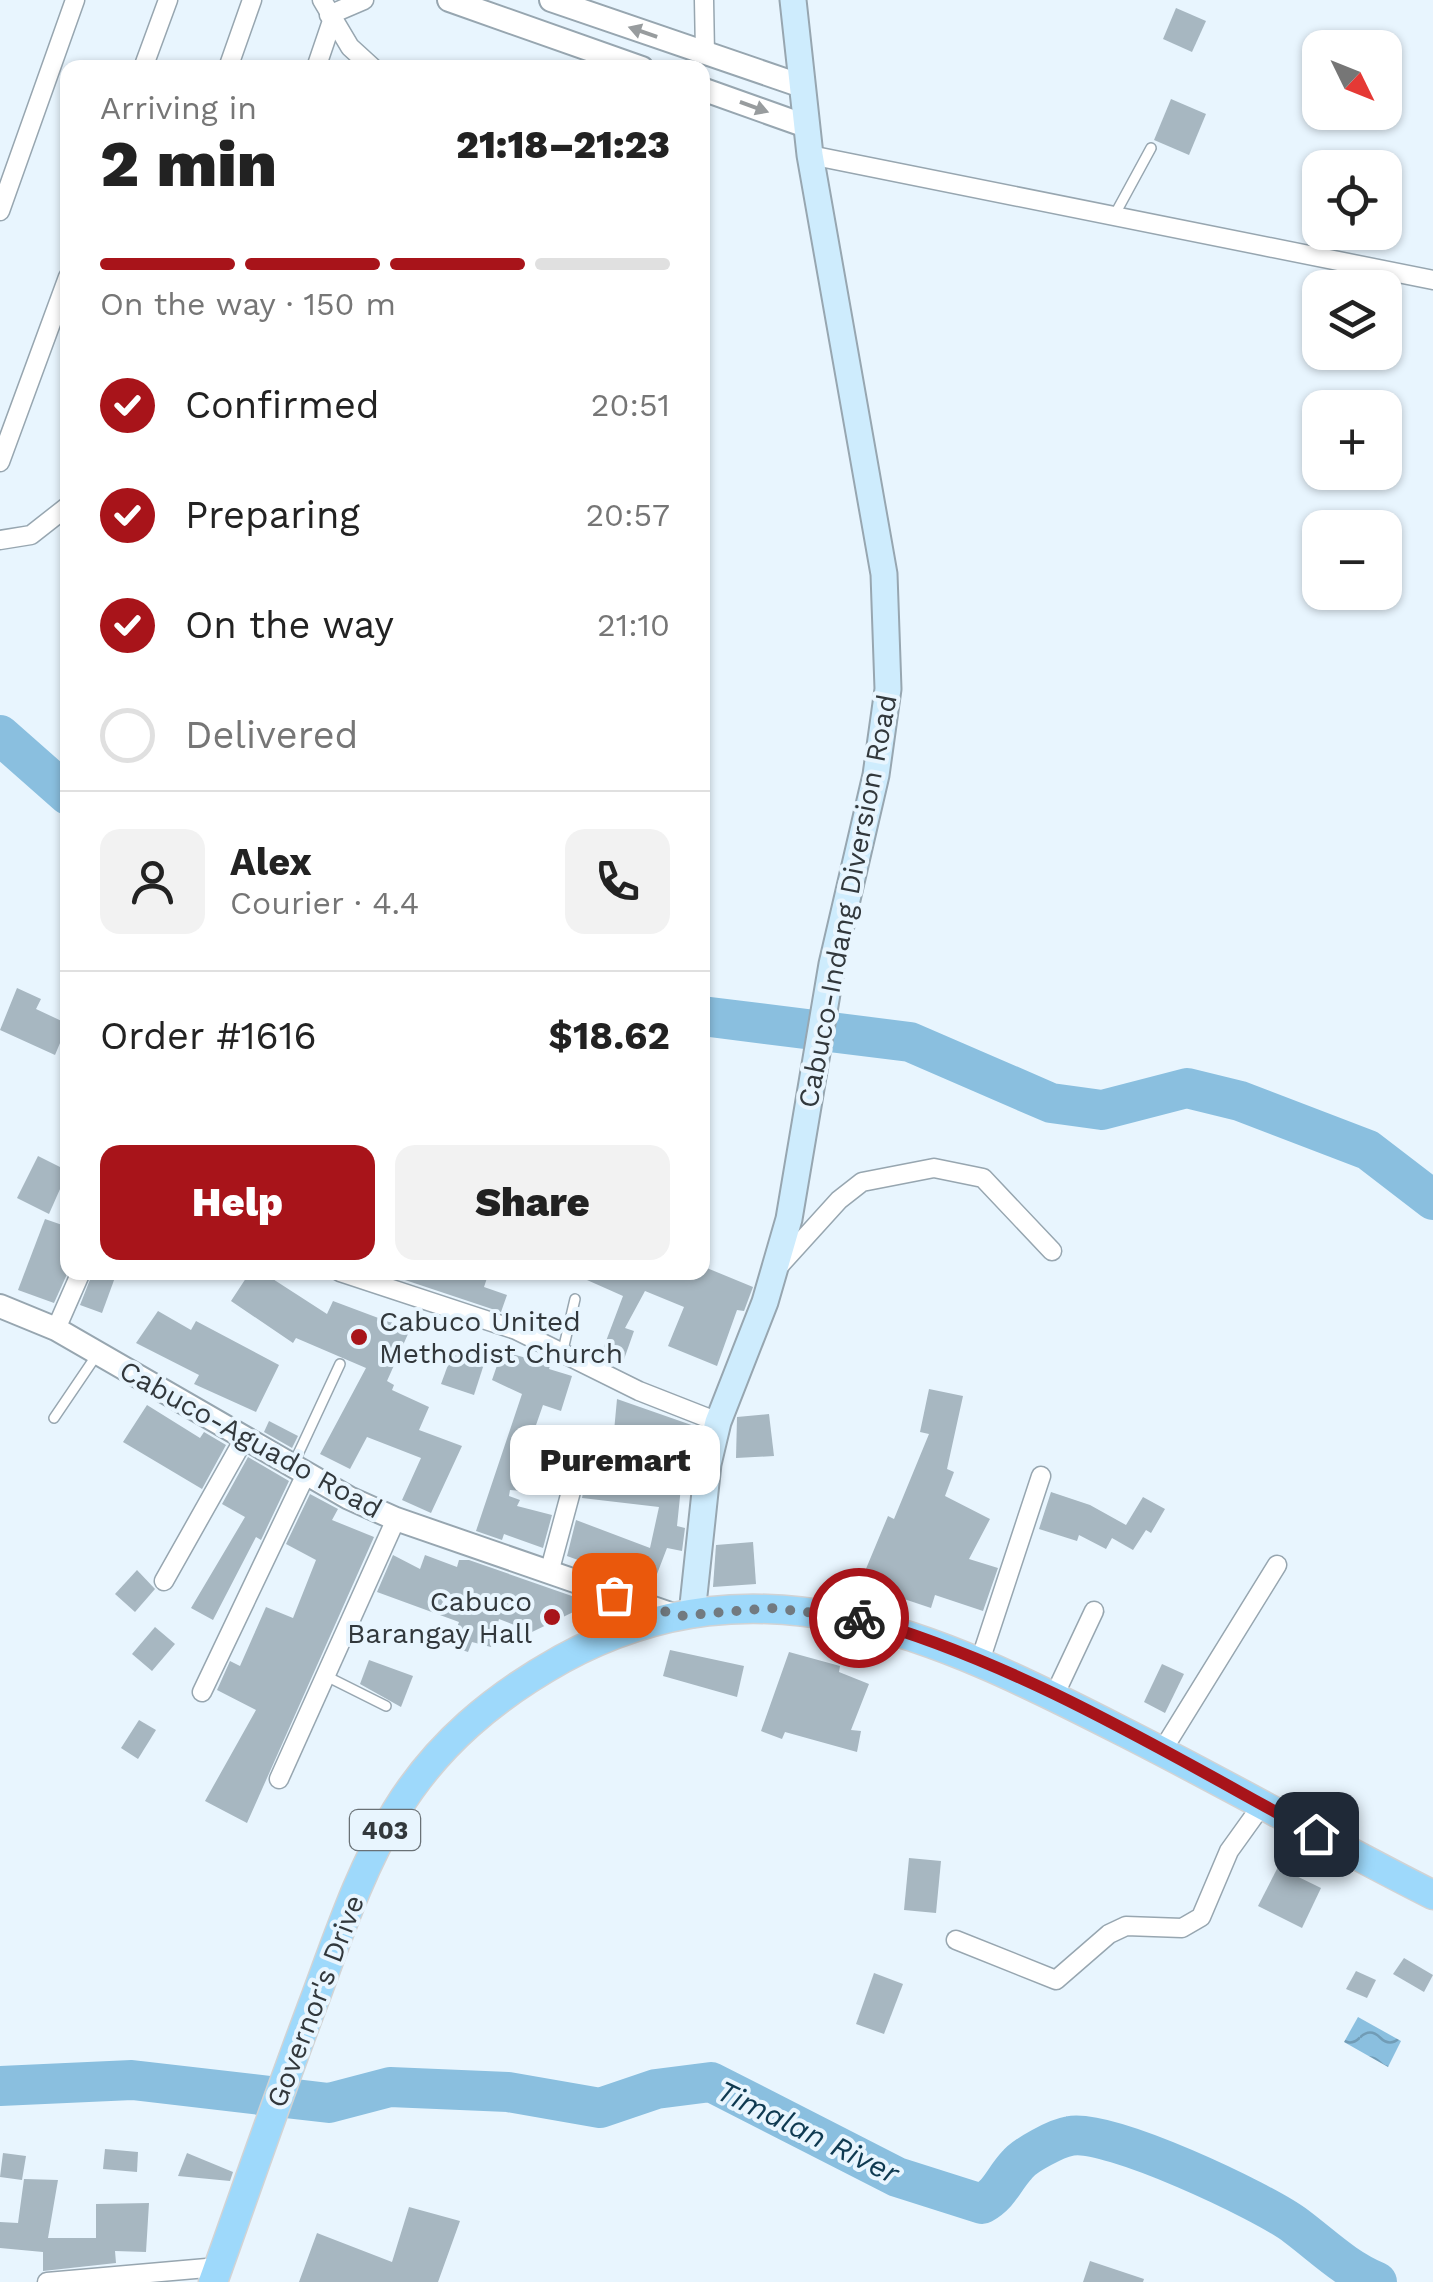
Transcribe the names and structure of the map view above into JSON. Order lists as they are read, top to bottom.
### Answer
{
  "streets": {
    "main road": ["Cabuco-Indang Diversion Road", "403", "Governor's Drive"],
    "street": ["Cabuco-Aguado Road"]
  },
  "crossings": [
    ["Cabuco-Indang Diversion Road", "Cabuco-Aguado Road"],
    ["Cabuco-Indang Diversion Road", "Governor's Drive"],
    ["Cabuco-Aguado Road", "Governor's Drive"]
  ],
  "water": ["Timalan River"],
  "places": ["Cabuco United Methodist Church", "Puremart", "Cabuco Barangay Hall"],
  "north": "bottom right",
  "page": {
    "map_buttons": ["+", "−"],
    "heading": ["2 min", "Arriving in", "21:18–21:23"],
    "panel": [
      "Alex",
      "Courier · 4.4",
      "Order #1616",
      "$18.62"
    ],
    "bar": "On the way · 150 m",
    "list": [
      ["Confirmed", "20:51"],
      ["Preparing", "20:57"],
      ["On the way", "21:10"],
      "Delivered"
    ],
    "buttons": ["Help", "Share"],
    "bubble": "Puremart"
  }
}
